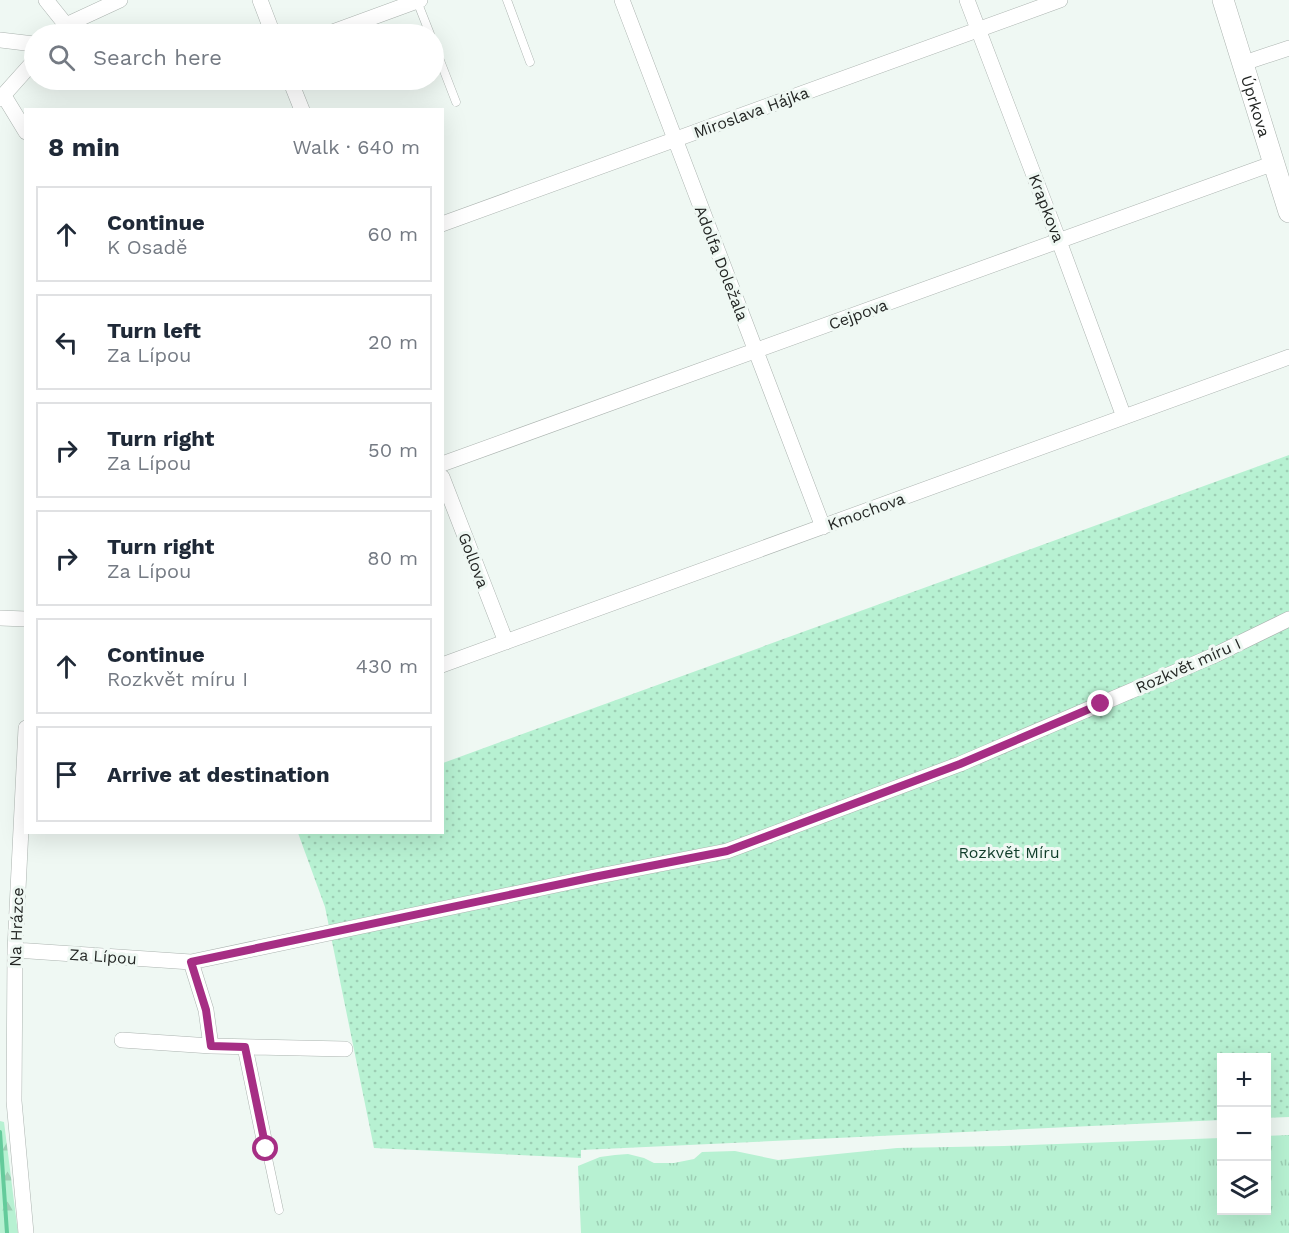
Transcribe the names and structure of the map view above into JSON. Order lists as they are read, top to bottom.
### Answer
{
  "streets": {
    "street": [
      "Úprkova",
      "Miroslava Hájka",
      "Krapkova",
      "Adolfa Doležala",
      "Cejpova",
      "Kmochova",
      "Gollova",
      "Rozkvět míru I",
      "Na Hrázce",
      "Za Lípou"
    ]
  },
  "crossings": [
    ["Úprkova", "Cejpova"],
    ["Miroslava Hájka", "Krapkova"],
    ["Miroslava Hájka", "Adolfa Doležala"],
    ["Krapkova", "Cejpova"],
    ["Krapkova", "Kmochova"],
    ["Adolfa Doležala", "Cejpova"],
    ["Adolfa Doležala", "Kmochova"],
    ["Kmochova", "Gollova"],
    ["Rozkvět míru I", "Za Lípou"],
    ["Na Hrázce", "Za Lípou"]
  ],
  "parks": ["Rozkvět Míru"],
  "page": {
    "search": "Search here",
    "heading": ["8 min", "Walk · 640 m"],
    "list": [
      ["Continue", "K Osadě", "60 m"],
      ["Turn left", "Za Lípou", "20 m"],
      ["Turn right", "Za Lípou", "50 m"],
      ["Turn right", "Za Lípou", "80 m"],
      ["Continue", "Rozkvět míru I", "430 m"],
      "Arrive at destination"
    ],
    "map_buttons": ["+", "−"]
  }
}
